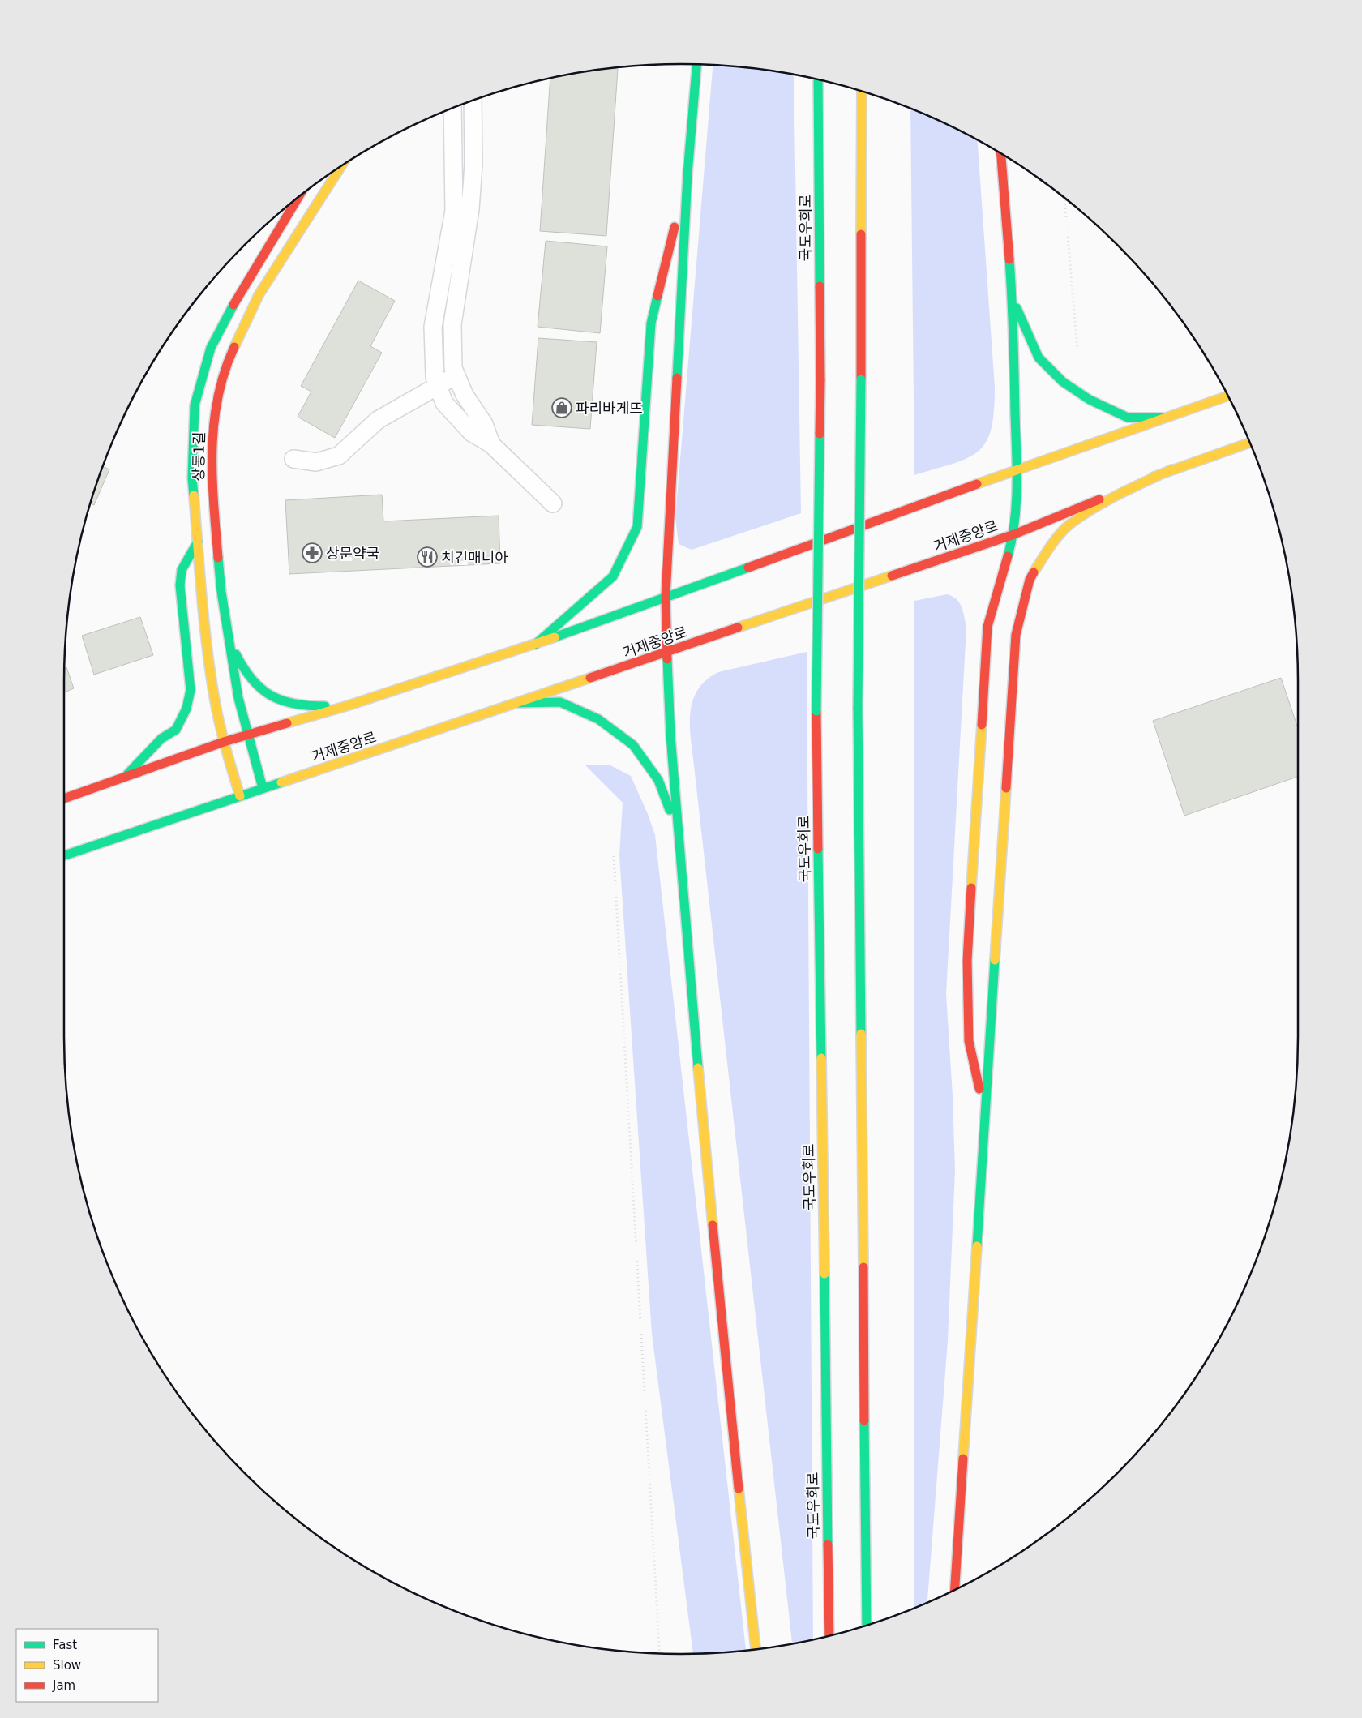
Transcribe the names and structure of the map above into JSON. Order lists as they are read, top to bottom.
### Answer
{
  "streets": {
    "main road": ["국도우회로", "상동1길", "거제중앙로"]
  },
  "crossings": [
    ["상동1길", "거제중앙로"]
  ],
  "places": {
    "shop": ["파리바게뜨"],
    "pharmacy": ["상문약국"],
    "restaurant": ["치킨매니아"]
  },
  "legend": ["Fast", "Slow", "Jam"]
}
